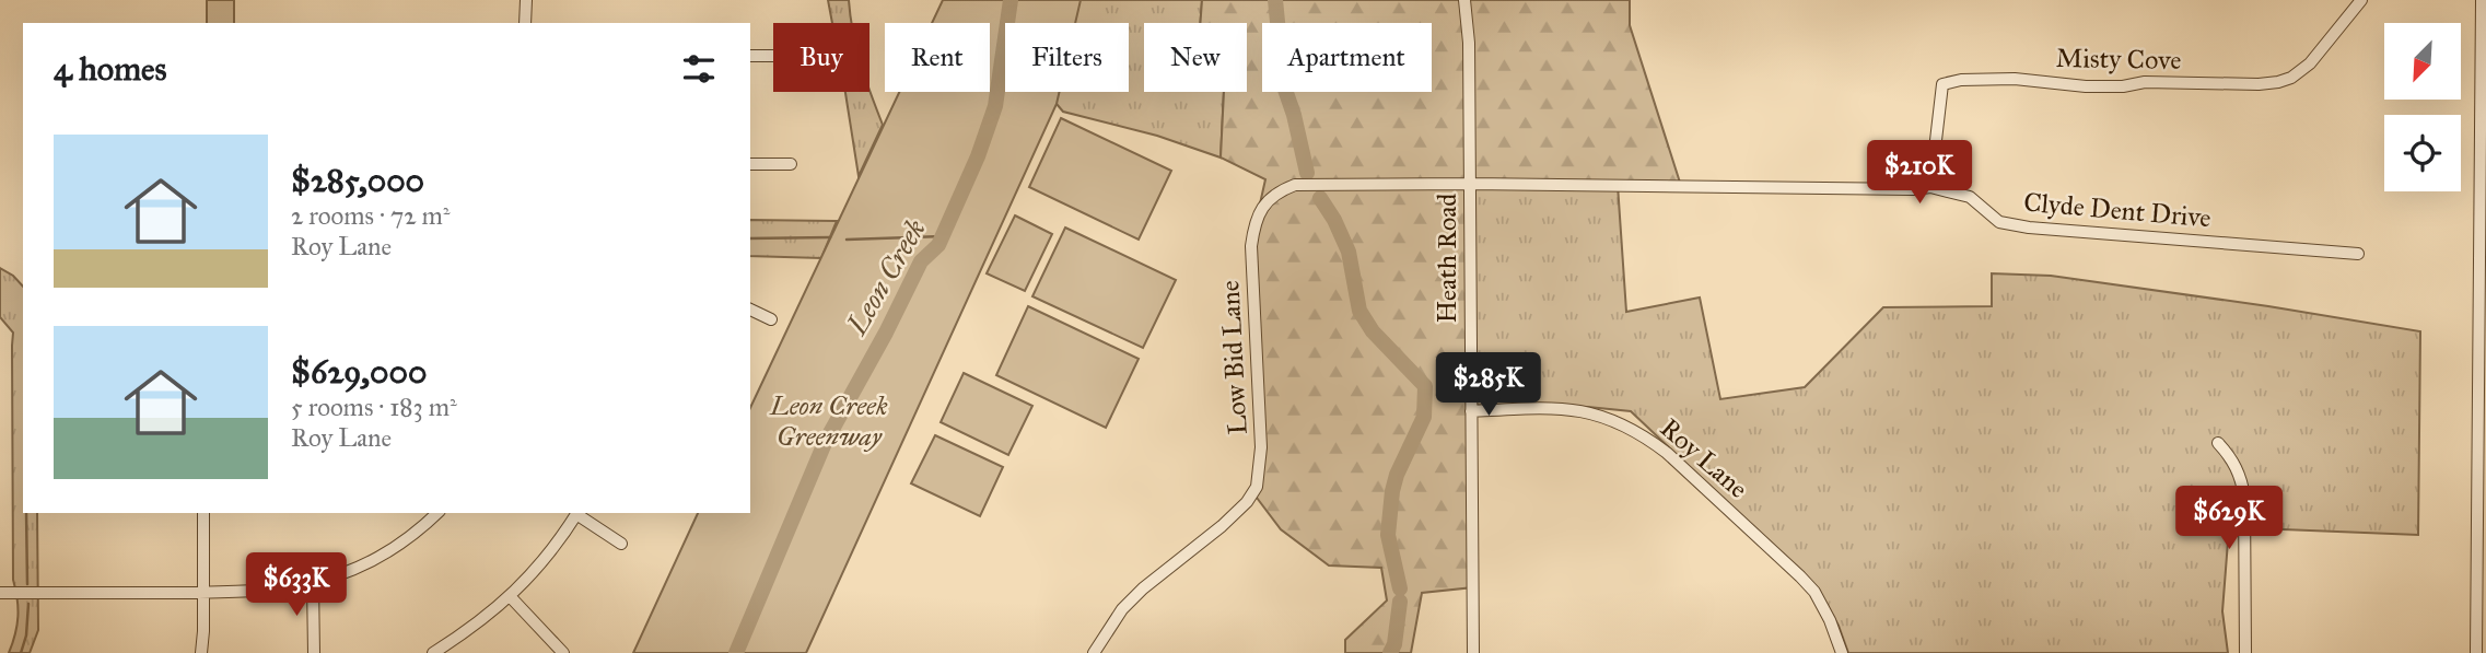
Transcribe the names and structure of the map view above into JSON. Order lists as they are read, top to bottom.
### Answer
{
  "streets": {
    "street": [
      "Misty Cove",
      "Clyde Dent Drive",
      "Heath Road",
      "Low Bid Lane",
      "Roy Lane"
    ]
  },
  "crossings": [
    ["Misty Cove", "Clyde Dent Drive"],
    ["Clyde Dent Drive", "Heath Road"],
    ["Clyde Dent Drive", "Low Bid Lane"],
    ["Heath Road", "Low Bid Lane"],
    ["Heath Road", "Roy Lane"]
  ],
  "water": ["Leon Creek"],
  "parks": ["Leon Creek Greenway"],
  "north": "bottom left",
  "page": {
    "chip": [
      "Buy",
      "Rent",
      "Filters",
      "New",
      "Apartment"
    ],
    "heading": "4 homes",
    "list": [
      {
        "name": "$285,000",
        "note": "2 rooms · 72 m² · Roy Lane"
      },
      {
        "name": "$629,000",
        "note": "5 rooms · 183 m² · Roy Lane"
      }
    ],
    "price": [
      "$210K",
      "$285K",
      "$629K",
      "$633K"
    ]
  }
}
